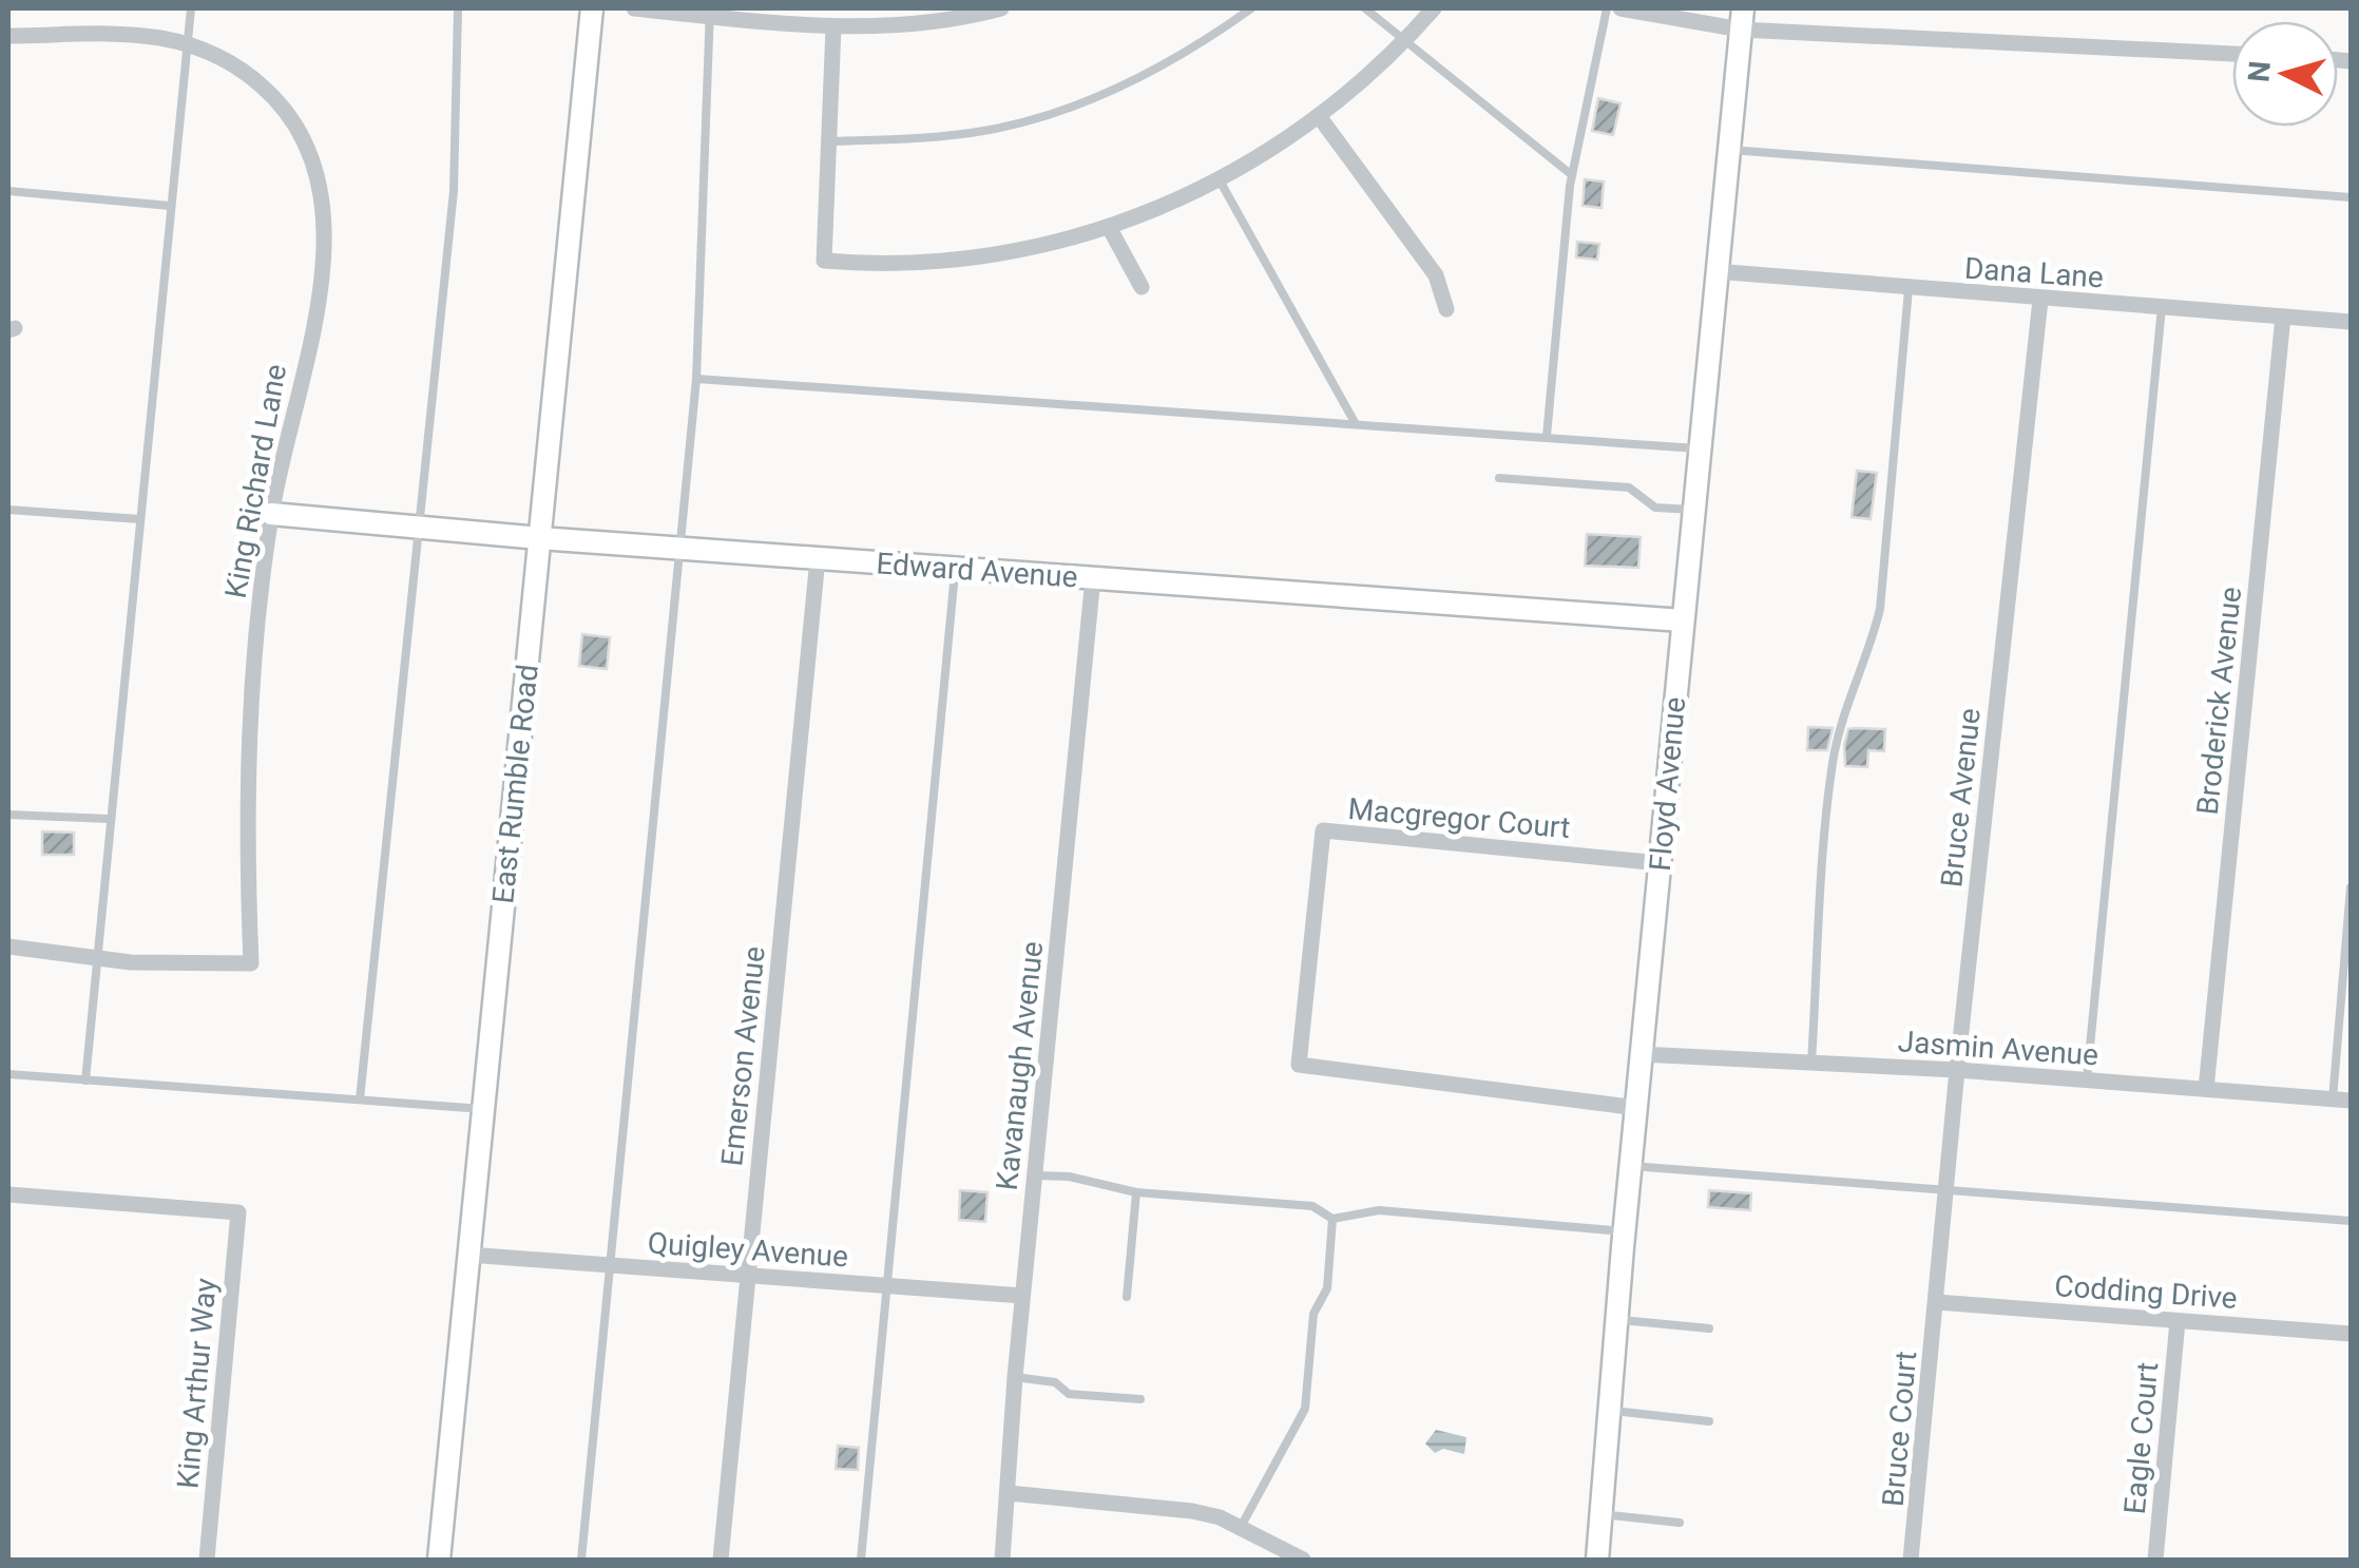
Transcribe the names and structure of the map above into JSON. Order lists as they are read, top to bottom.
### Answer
{
  "streets": {
    "street": [
      "Dana Lane",
      "King Richard Lane",
      "Edward Avenue",
      "Broderick Avenue",
      "East Rumble Road",
      "Floyd Avenue",
      "Bruce Avenue",
      "Macgregor Court",
      "Jasmin Avenue",
      "Emerson Avenue",
      "Kavanaugh Avenue",
      "Quigley Avenue",
      "Codding Drive",
      "King Arthur Way",
      "Bruce Court",
      "Eagle Court"
    ]
  },
  "crossings": [
    ["Dana Lane", "Broderick Avenue"],
    ["Dana Lane", "Floyd Avenue"],
    ["Dana Lane", "Bruce Avenue"],
    ["King Richard Lane", "Edward Avenue"],
    ["Edward Avenue", "East Rumble Road"],
    ["Edward Avenue", "Floyd Avenue"],
    ["Edward Avenue", "Emerson Avenue"],
    ["Edward Avenue", "Kavanaugh Avenue"],
    ["Broderick Avenue", "Jasmin Avenue"],
    ["East Rumble Road", "Quigley Avenue"],
    ["Floyd Avenue", "Macgregor Court"],
    ["Floyd Avenue", "Jasmin Avenue"],
    ["Bruce Avenue", "Jasmin Avenue"],
    ["Bruce Avenue", "Codding Drive"],
    ["Bruce Avenue", "Bruce Court"],
    ["Emerson Avenue", "Quigley Avenue"],
    ["Kavanaugh Avenue", "Quigley Avenue"],
    ["Codding Drive", "Bruce Court"],
    ["Codding Drive", "Eagle Court"]
  ],
  "north": "left"
}
